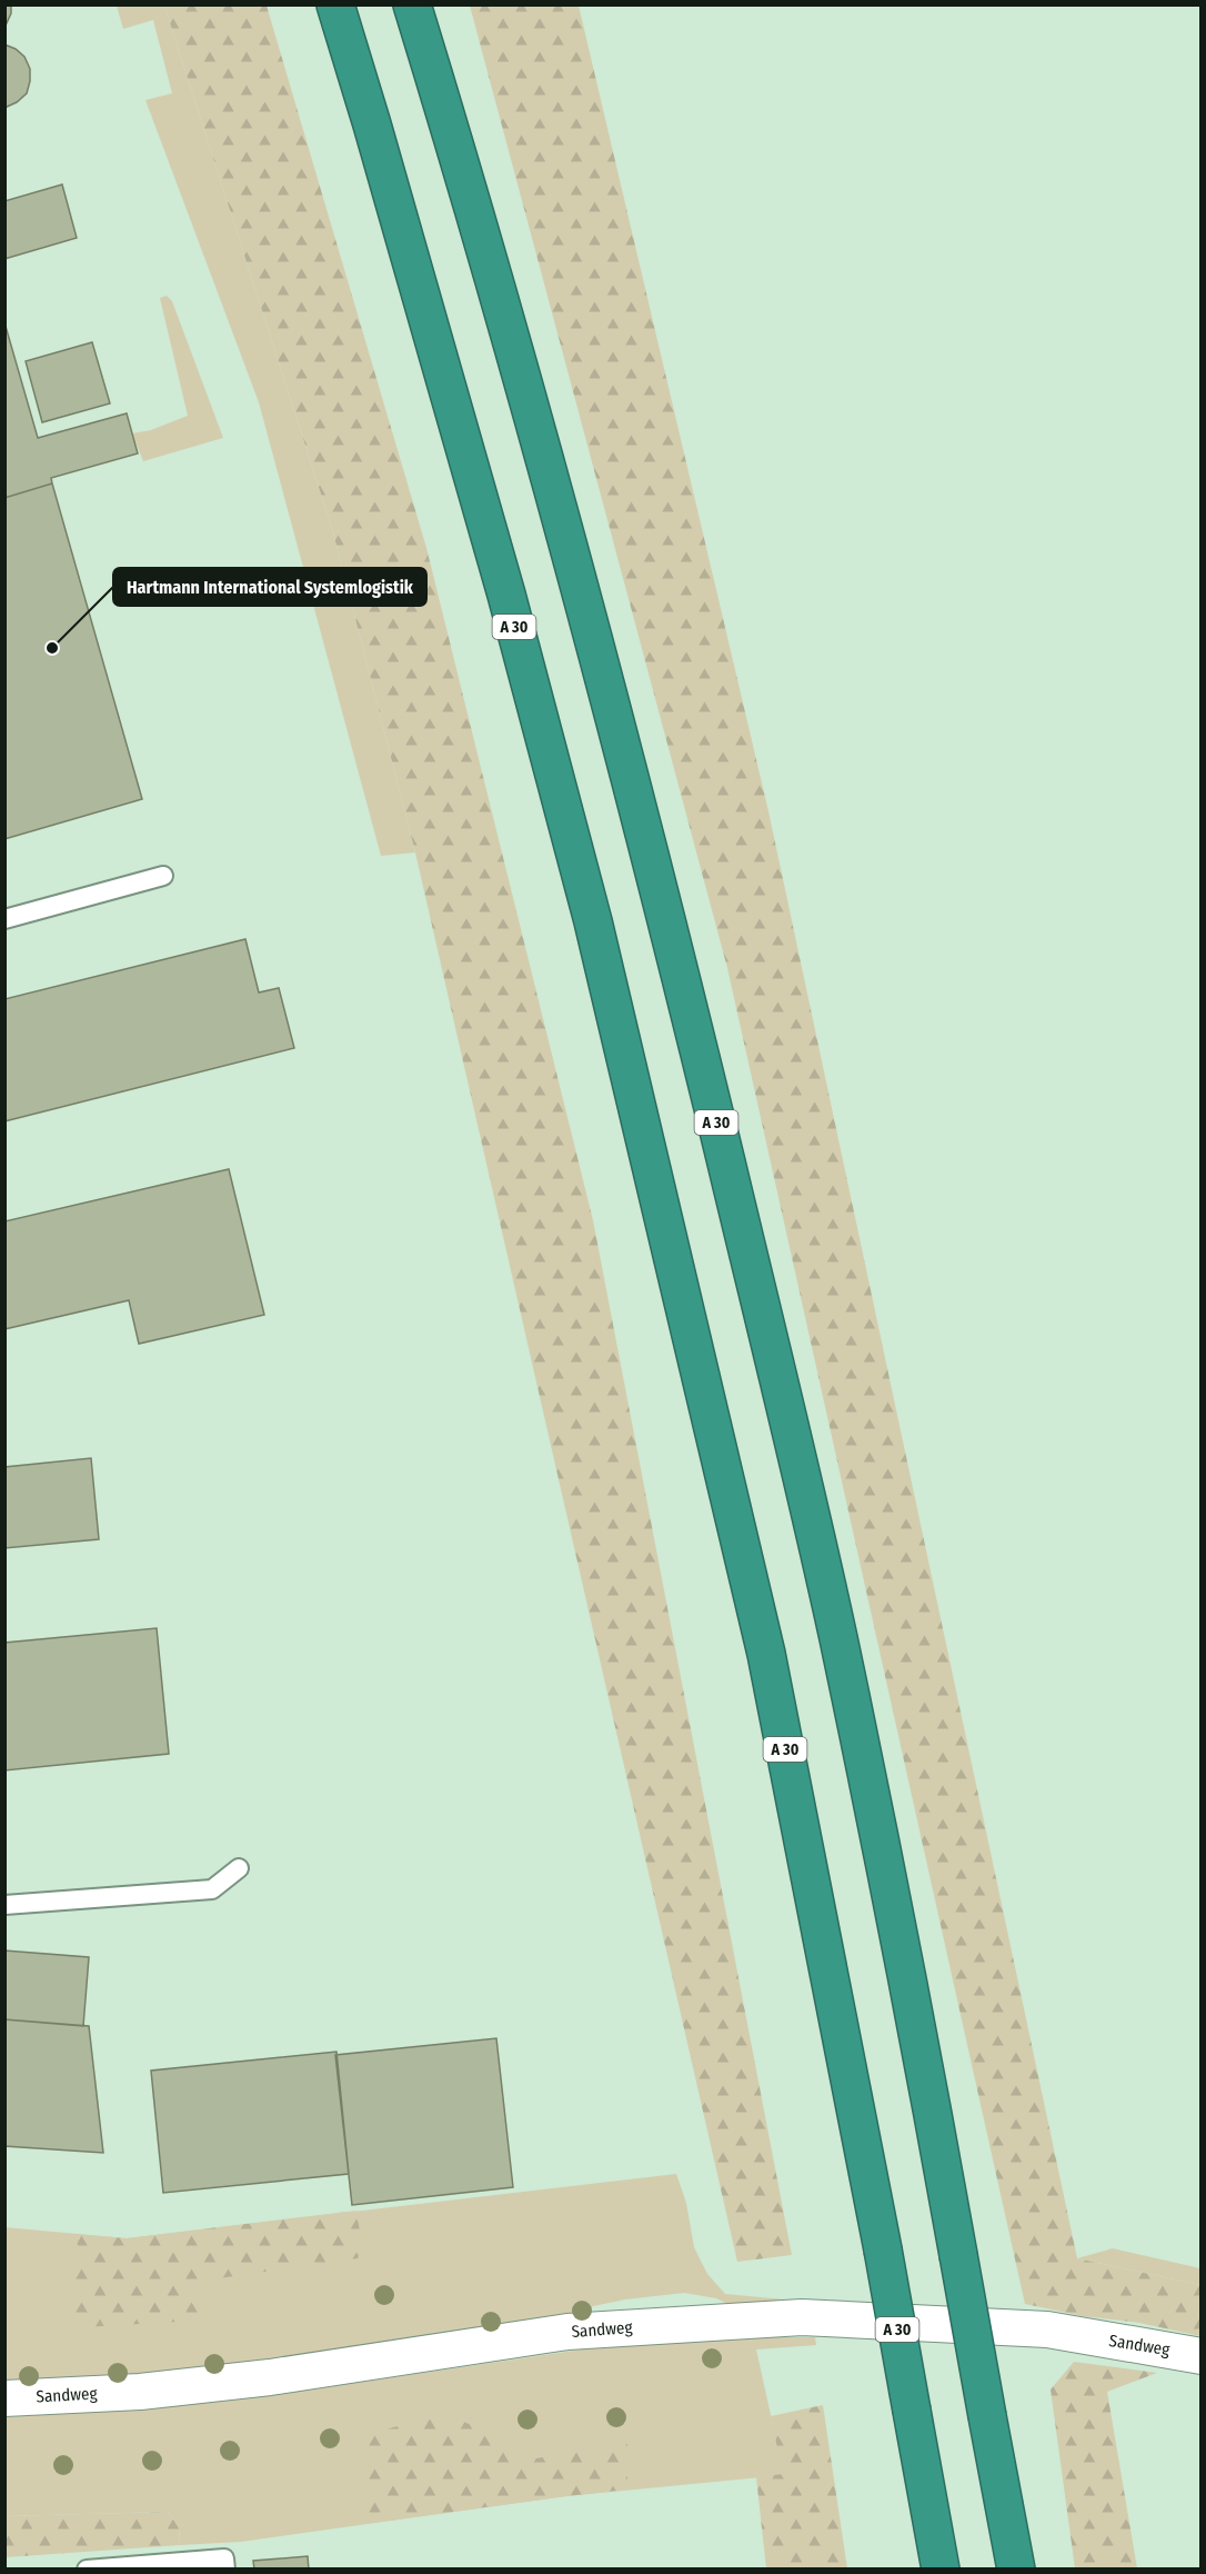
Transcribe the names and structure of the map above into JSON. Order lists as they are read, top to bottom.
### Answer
{
  "streets": {
    "highway": ["A 30"],
    "street": ["Sandweg"]
  },
  "places": ["Hartmann International Systemlogistik"]
}
